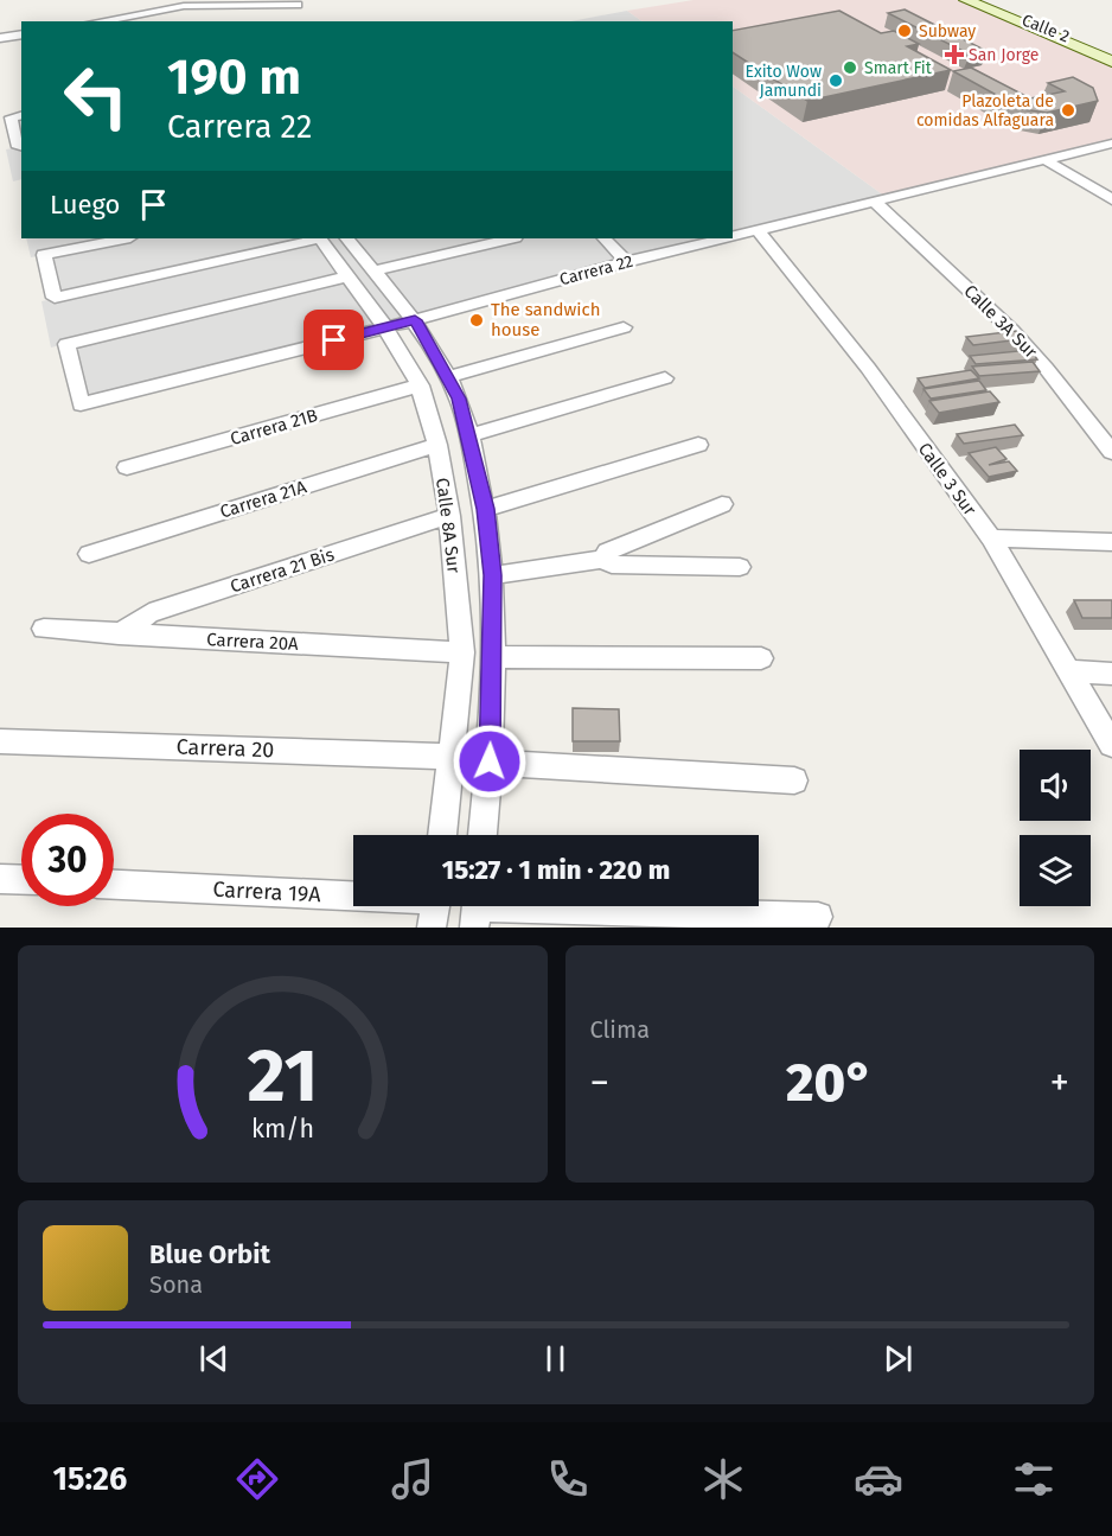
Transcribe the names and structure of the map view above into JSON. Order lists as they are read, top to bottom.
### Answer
{
  "streets": {
    "main road": ["Calle 2"],
    "street": [
      "Carrera 22",
      "Calle 3A Sur",
      "Carrera 21B",
      "Calle 3 Sur",
      "Carrera 21A",
      "Calle 8A Sur",
      "Carrera 21 Bis",
      "Carrera 20A",
      "Carrera 20",
      "Carrera 19A"
    ]
  },
  "crossings": [
    ["Carrera 22", "Calle 3A Sur"],
    ["Carrera 22", "Calle 3 Sur"],
    ["Carrera 22", "Calle 8A Sur"],
    ["Carrera 21B", "Calle 8A Sur"],
    ["Carrera 21A", "Calle 8A Sur"],
    ["Calle 8A Sur", "Carrera 21 Bis"],
    ["Calle 8A Sur", "Carrera 20A"],
    ["Calle 8A Sur", "Carrera 20"],
    ["Carrera 21 Bis", "Carrera 20A"]
  ],
  "places": {
    "other": [
      "Subway",
      "Smart Fit",
      "Exito Wow Jamundi",
      "Plazoleta de comidas Alfaguara",
      "The sandwich house"
    ],
    "health": ["San Jorge"]
  },
  "page": {
    "turn": ["190 m", "Carrera 22"],
    "then": "Luego",
    "limit": "30",
    "trip": "15:27 · 1 min · 220 m",
    "tile": "Clima",
    "heat": ["−", "20°", "+"],
    "song": ["Blue Orbit", "Sona"],
    "tabs": "15:26",
    "gauge": ["21", "km/h"]
  }
}
